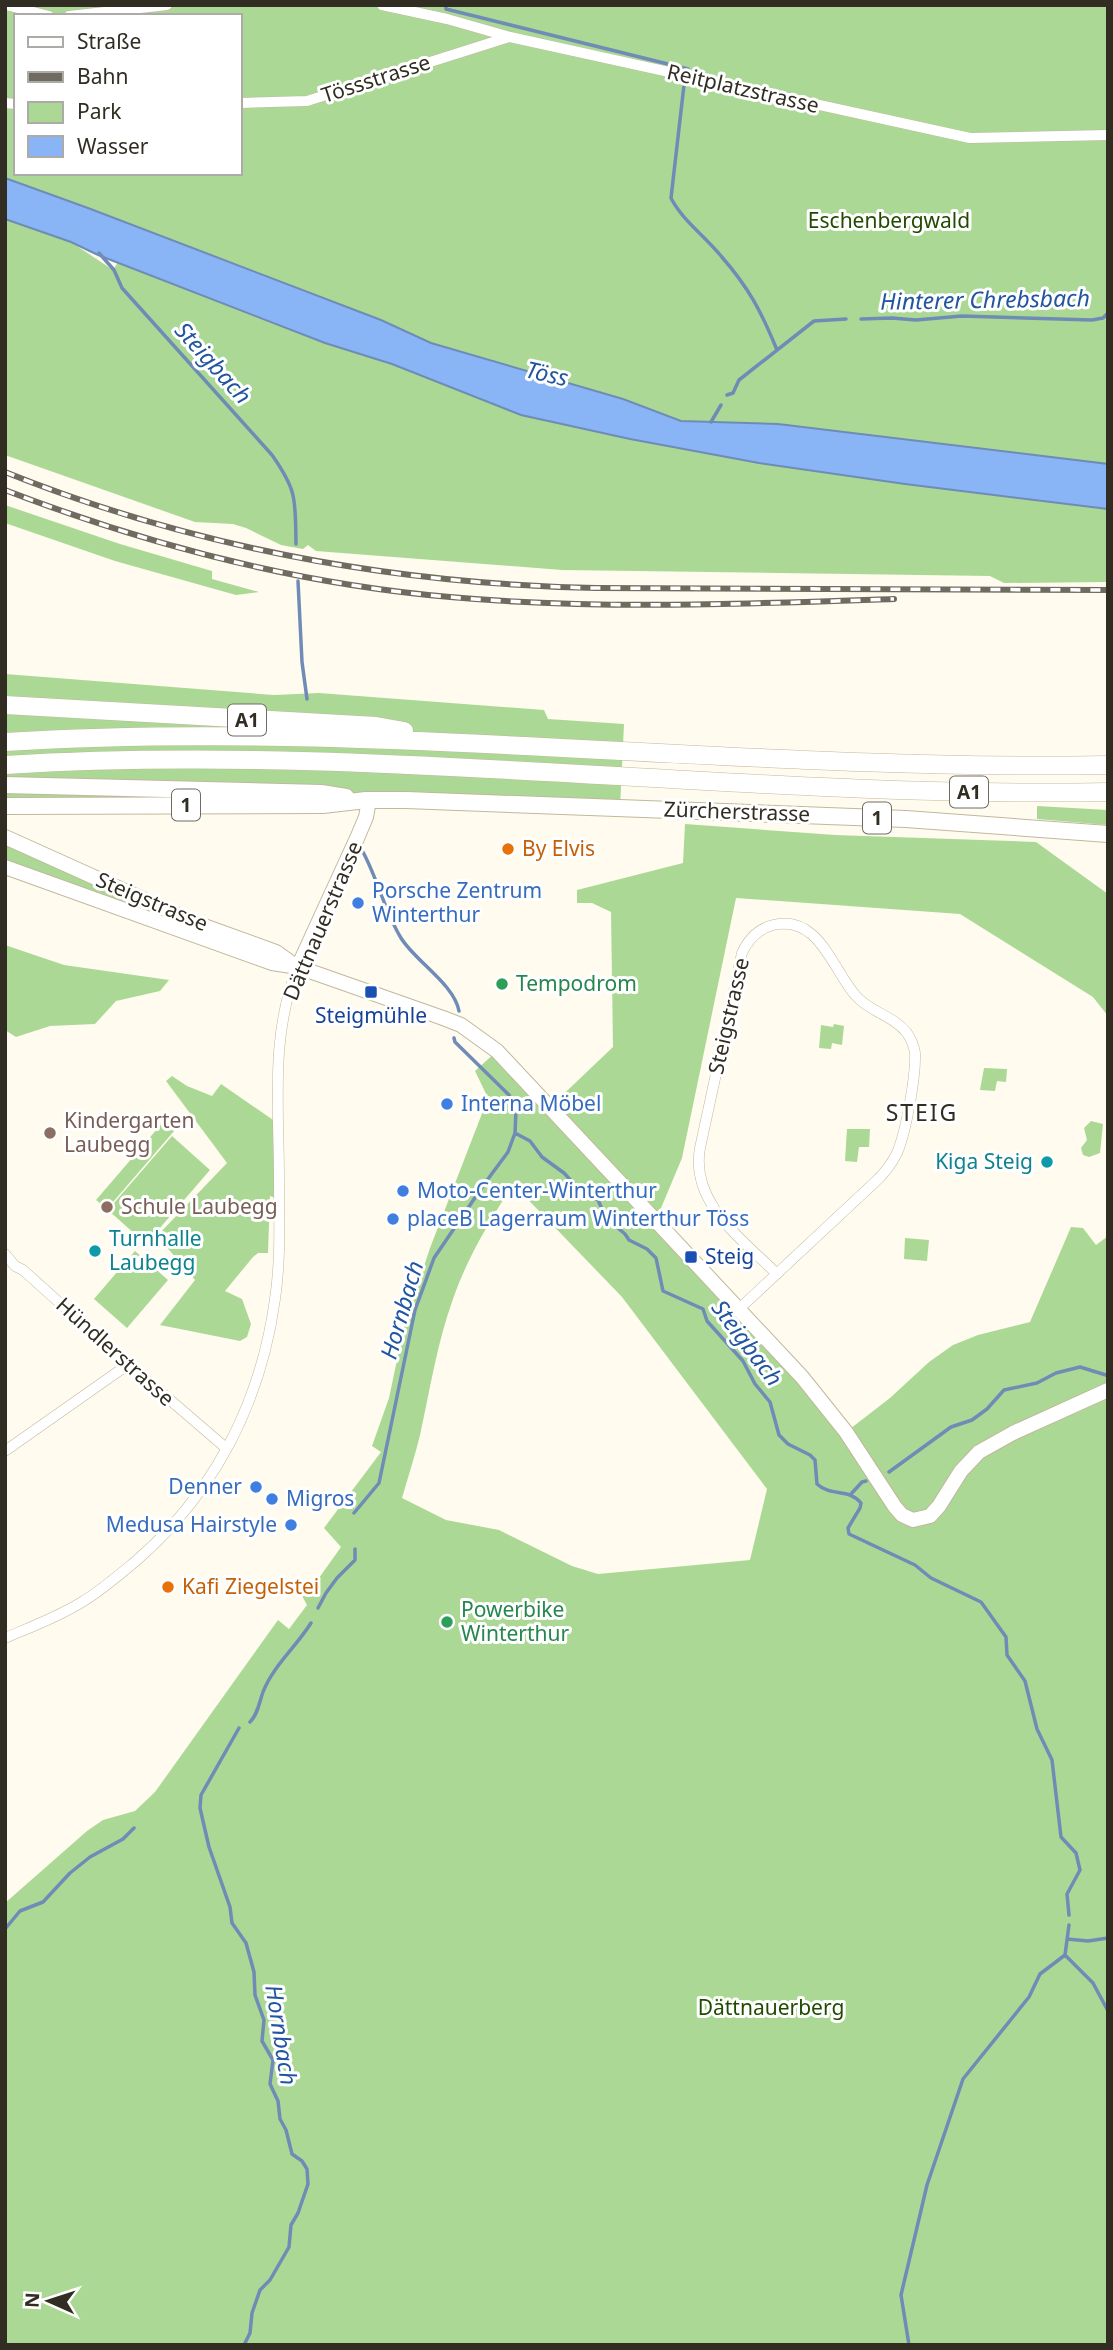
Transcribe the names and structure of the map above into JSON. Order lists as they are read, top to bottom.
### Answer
{
  "streets": {
    "highway": ["A1"],
    "main road": [
      "1",
      "Zürcherstrasse",
      "Steigstrasse",
      "Dättnauerstrasse"
    ],
    "street": ["Tössstrasse", "Reitplatzstrasse", "Hündlerstrasse"]
  },
  "crossings": [
    ["Tössstrasse", "Reitplatzstrasse"],
    ["Zürcherstrasse", "Dättnauerstrasse"],
    ["Steigstrasse", "Dättnauerstrasse"],
    ["Dättnauerstrasse", "Hündlerstrasse"]
  ],
  "districts": ["STEIG"],
  "water": [
    "Hinterer Chrebsbach",
    "Steigbach",
    "Töss",
    "Hornbach"
  ],
  "parks": ["Eschenbergwald", "Dättnauerberg"],
  "places": {
    "other": [
      "By Elvis",
      "Porsche Zentrum Winterthur",
      "Tempodrom",
      "Interna Möbel",
      "Kindergarten Laubegg",
      "Kiga Steig",
      "Moto-Center-Winterthur",
      "Schule Laubegg",
      "placeB Lagerraum Winterthur Töss",
      "Turnhalle Laubegg",
      "Denner",
      "Migros",
      "Medusa Hairstyle",
      "Kafi Ziegelstei",
      "Powerbike Winterthur"
    ],
    "transit": ["Steigmühle", "Steig"]
  },
  "legend": [
    "Straße",
    "Bahn",
    "Park",
    "Wasser"
  ],
  "north": "left"
}
